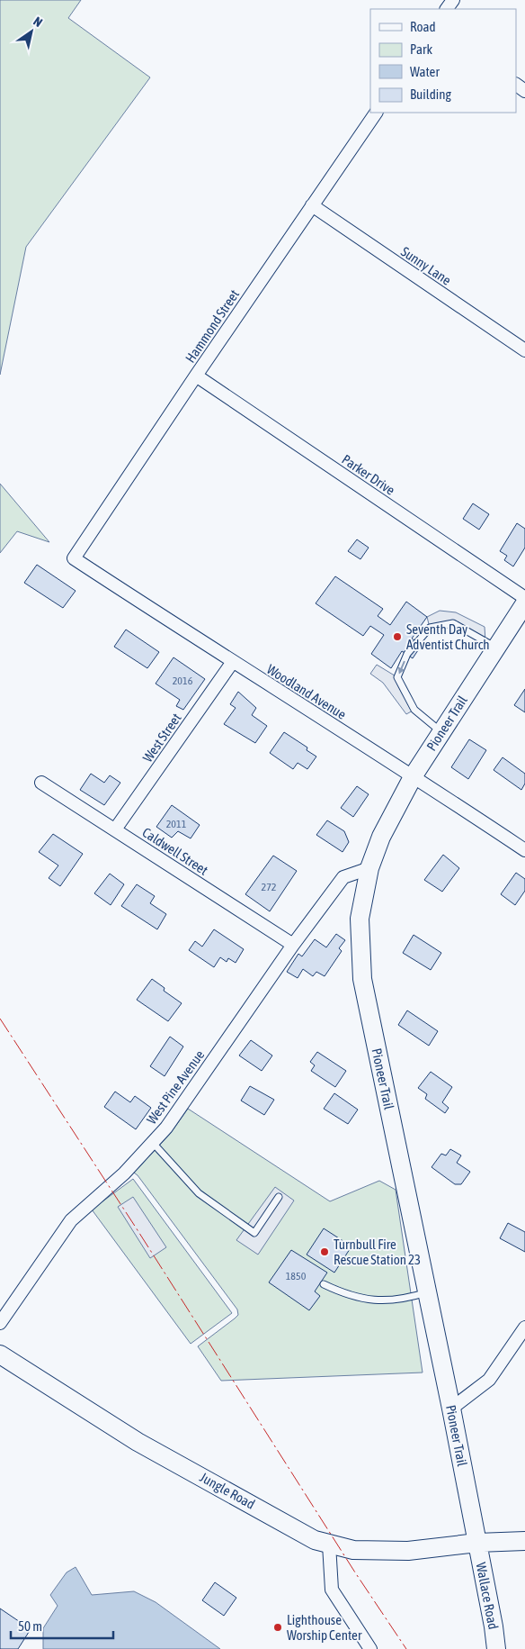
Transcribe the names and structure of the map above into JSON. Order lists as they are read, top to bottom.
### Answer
{
  "streets": {
    "street": [
      "Sunny Lane",
      "Hammond Street",
      "Parker Drive",
      "Woodland Avenue",
      "Pioneer Trail",
      "West Street",
      "Caldwell Street",
      "West Pine Avenue",
      "Jungle Road",
      "Wallace Road"
    ]
  },
  "crossings": [
    ["Sunny Lane", "Hammond Street"],
    ["Hammond Street", "Parker Drive"],
    ["Hammond Street", "Woodland Avenue"],
    ["Woodland Avenue", "Pioneer Trail"],
    ["Woodland Avenue", "West Street"],
    ["Pioneer Trail", "West Pine Avenue"],
    ["Pioneer Trail", "Jungle Road"],
    ["Pioneer Trail", "Wallace Road"],
    ["West Street", "Caldwell Street"],
    ["Caldwell Street", "West Pine Avenue"],
    ["Jungle Road", "Wallace Road"]
  ],
  "places": ["Seventh Day Adventist Church", "Turnbull Fire Rescue Station 23", "Lighthouse Worship Center"],
  "house_numbers": [
    "2016",
    "2011",
    "272",
    "1850"
  ],
  "legend": [
    "Road",
    "Park",
    "Water",
    "Building"
  ],
  "scale_bar": "50 m",
  "north": "top right"
}
